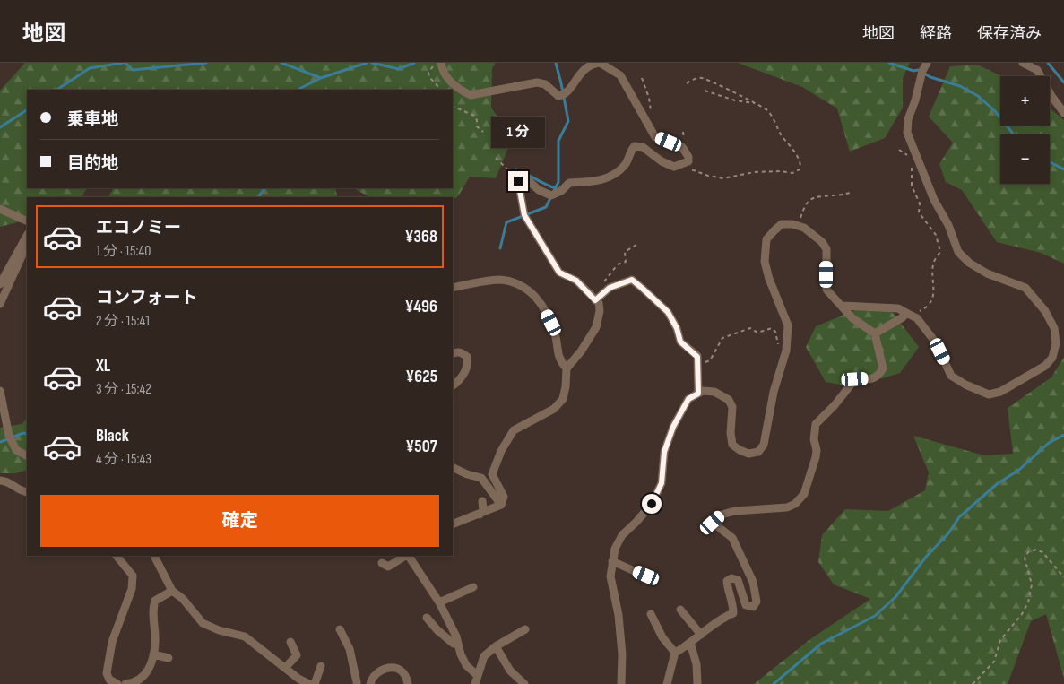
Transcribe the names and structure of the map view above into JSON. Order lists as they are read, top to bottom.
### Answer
{
  "page": {
    "header": "地図",
    "nav": ["地図", "経路", "保存済み"],
    "map_buttons": ["+", "−"],
    "banner": ["乗車地", "目的地"],
    "bubble": "1 分",
    "list": [
      {
        "name": "エコノミー",
        "note": "1 分 · 15:40",
        "value": "¥368"
      },
      {
        "name": "コンフォート",
        "note": "2 分 · 15:41",
        "value": "¥496"
      },
      {
        "name": "XL",
        "note": "3 分 · 15:42",
        "value": "¥625"
      },
      {
        "name": "Black",
        "note": "4 分 · 15:43",
        "value": "¥507"
      }
    ],
    "buttons": "確定"
  }
}
